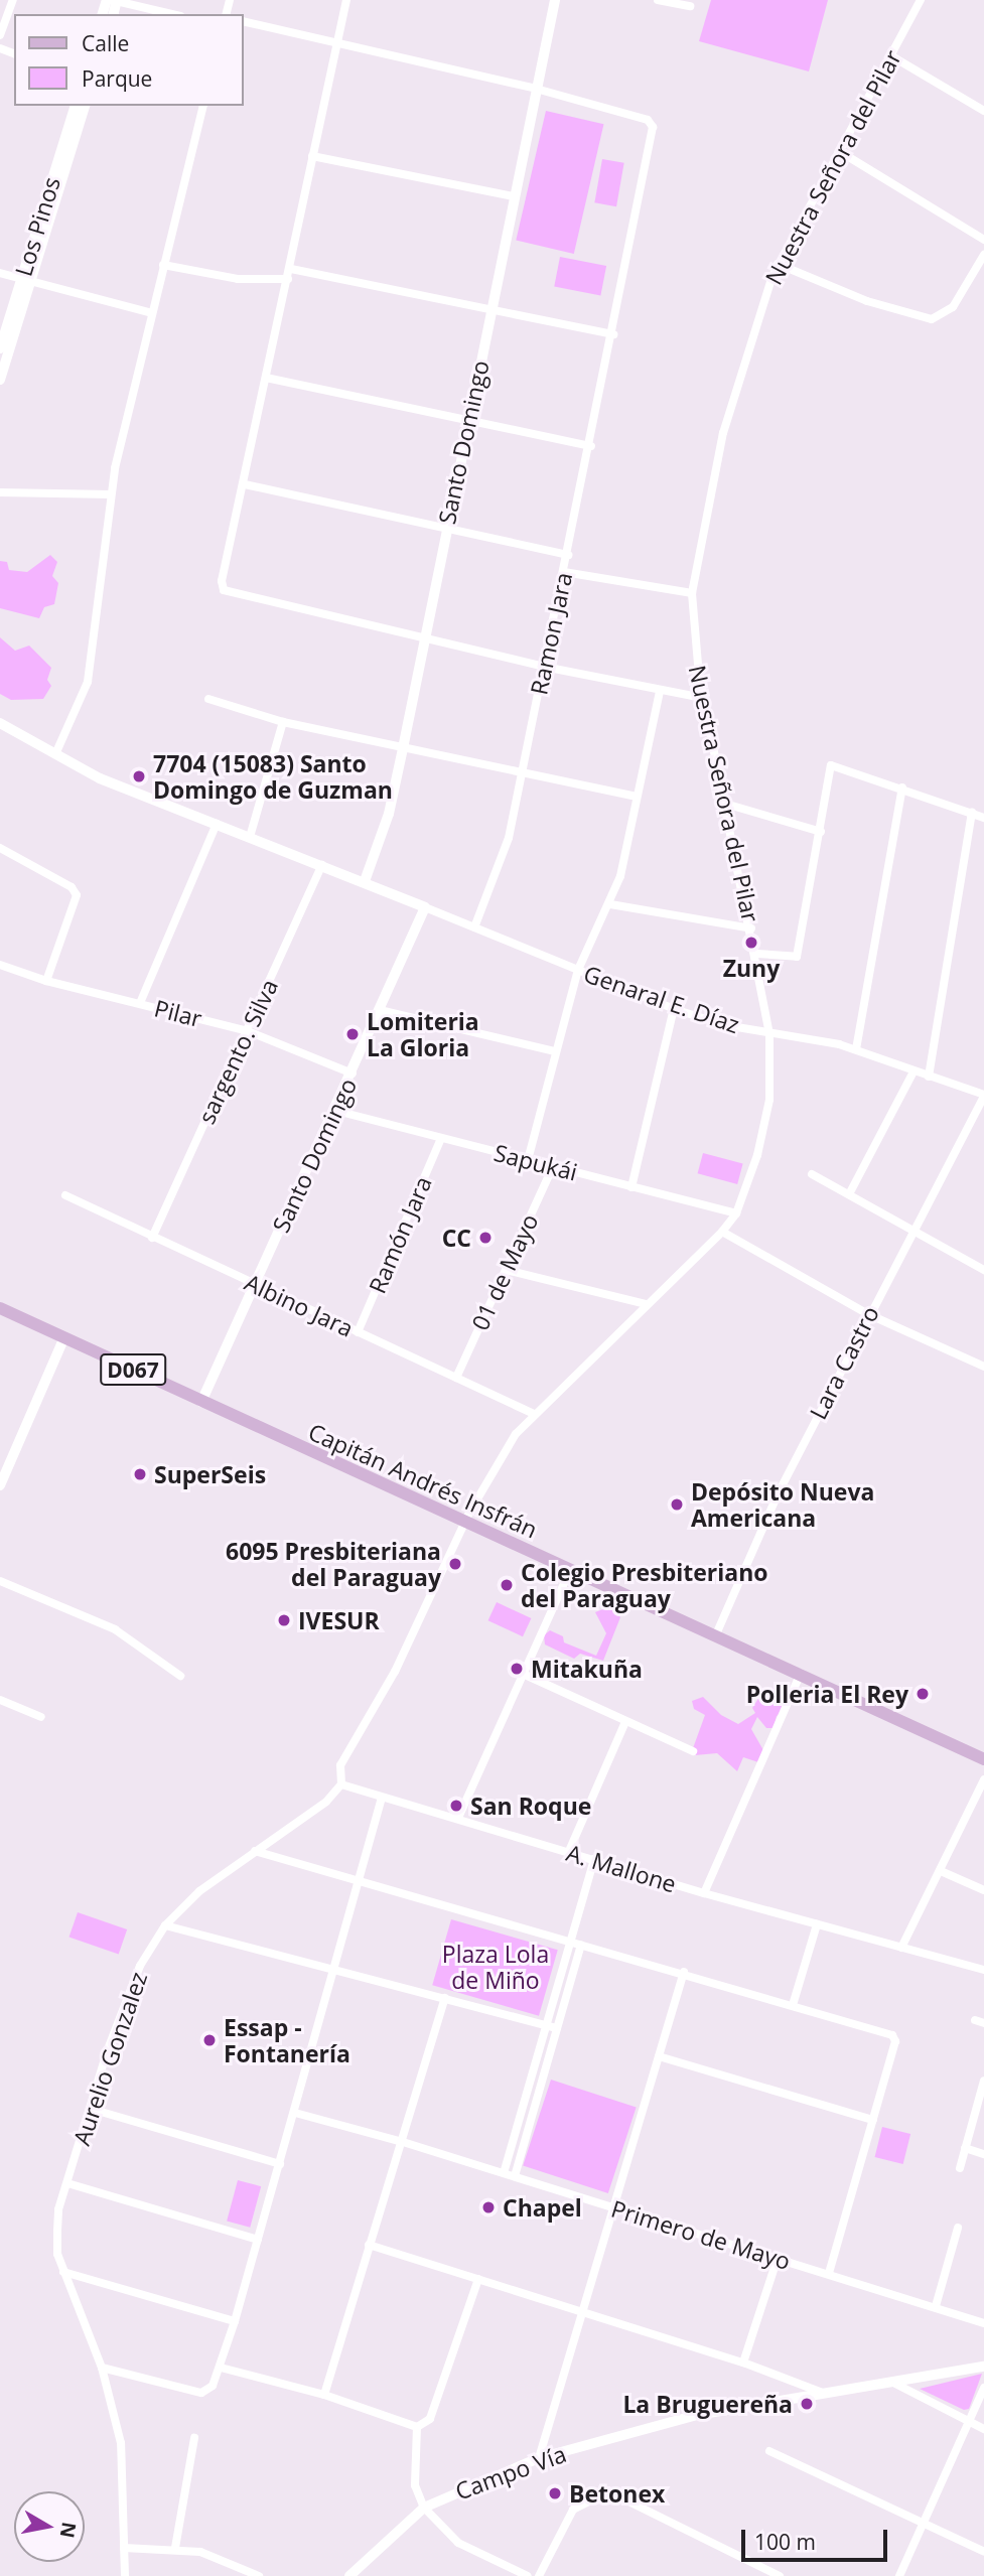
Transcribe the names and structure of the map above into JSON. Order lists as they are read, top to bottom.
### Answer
{
  "streets": {
    "main road": ["D067", "Capitán Andrés Insfrán"],
    "street": [
      "Nuestra Señora del Pilar",
      "Los Pinos",
      "Santo Domingo",
      "Ramon Jara",
      "Genaral E. Díaz",
      "Pilar",
      "sargento. Silva",
      "Sapukái",
      "Ramón Jara",
      "01 de Mayo",
      "Albino Jara",
      "Lara Castro",
      "A. Mallone",
      "Aurelio Gonzalez",
      "Primero de Mayo",
      "Campo Vía"
    ]
  },
  "crossings": [
    ["Nuestra Señora del Pilar", "Genaral E. Díaz"],
    ["Nuestra Señora del Pilar", "Sapukái"],
    ["Nuestra Señora del Pilar", "Albino Jara"],
    ["Nuestra Señora del Pilar", "Capitán Andrés Insfrán"],
    ["Santo Domingo", "Ramon Jara"],
    ["Santo Domingo", "Genaral E. Díaz"],
    ["Santo Domingo", "Pilar"],
    ["Santo Domingo", "Sapukái"],
    ["Santo Domingo", "Albino Jara"],
    ["Santo Domingo", "Capitán Andrés Insfrán"],
    ["Ramon Jara", "Genaral E. Díaz"],
    ["Genaral E. Díaz", "Lara Castro"],
    ["Pilar", "sargento. Silva"],
    ["sargento. Silva", "Albino Jara"],
    ["Sapukái", "Ramón Jara"],
    ["Sapukái", "01 de Mayo"],
    ["Ramón Jara", "Albino Jara"],
    ["01 de Mayo", "Albino Jara"],
    ["Lara Castro", "Capitán Andrés Insfrán"],
    ["A. Mallone", "Aurelio Gonzalez"]
  ],
  "parks": ["Plaza Lola de Miño"],
  "places": [
    "7704 (15083) Santo Domingo de Guzman",
    "Zuny",
    "Lomiteria La Gloria",
    "CC",
    "SuperSeis",
    "Depósito Nueva Americana",
    "6095 Presbiteriana del Paraguay",
    "Colegio Presbiteriano del Paraguay",
    "IVESUR",
    "Mitakuña",
    "Polleria El Rey",
    "San Roque",
    "Essap - Fontanería",
    "Chapel",
    "La Bruguereña",
    "Betonex"
  ],
  "legend": ["Calle", "Parque"],
  "scale_bar": "100 m",
  "north": "right"
}
